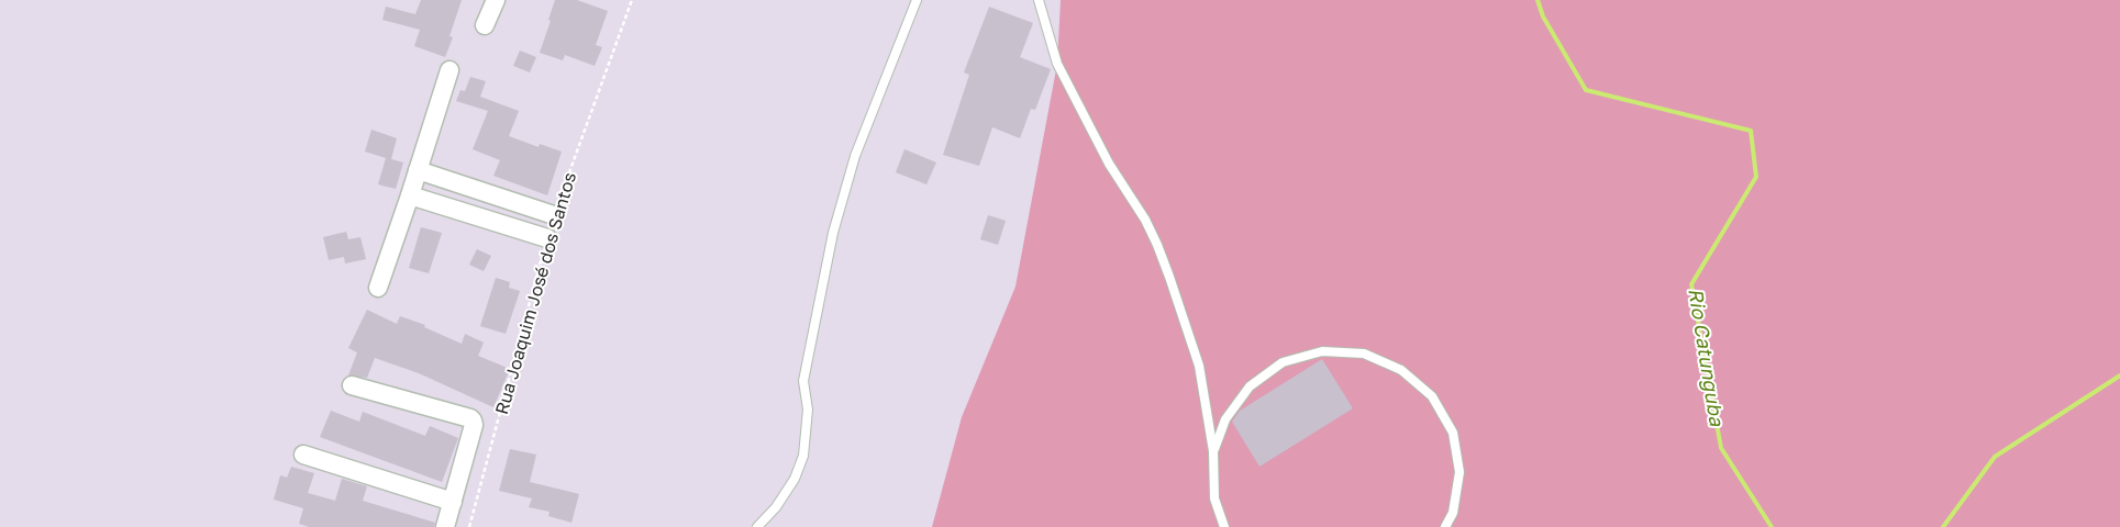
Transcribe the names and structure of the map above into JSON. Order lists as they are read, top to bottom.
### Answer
{
  "streets": {
    "path": ["Rua Joaquim José dos Santos"]
  },
  "water": ["Rio Catunguba"]
}
